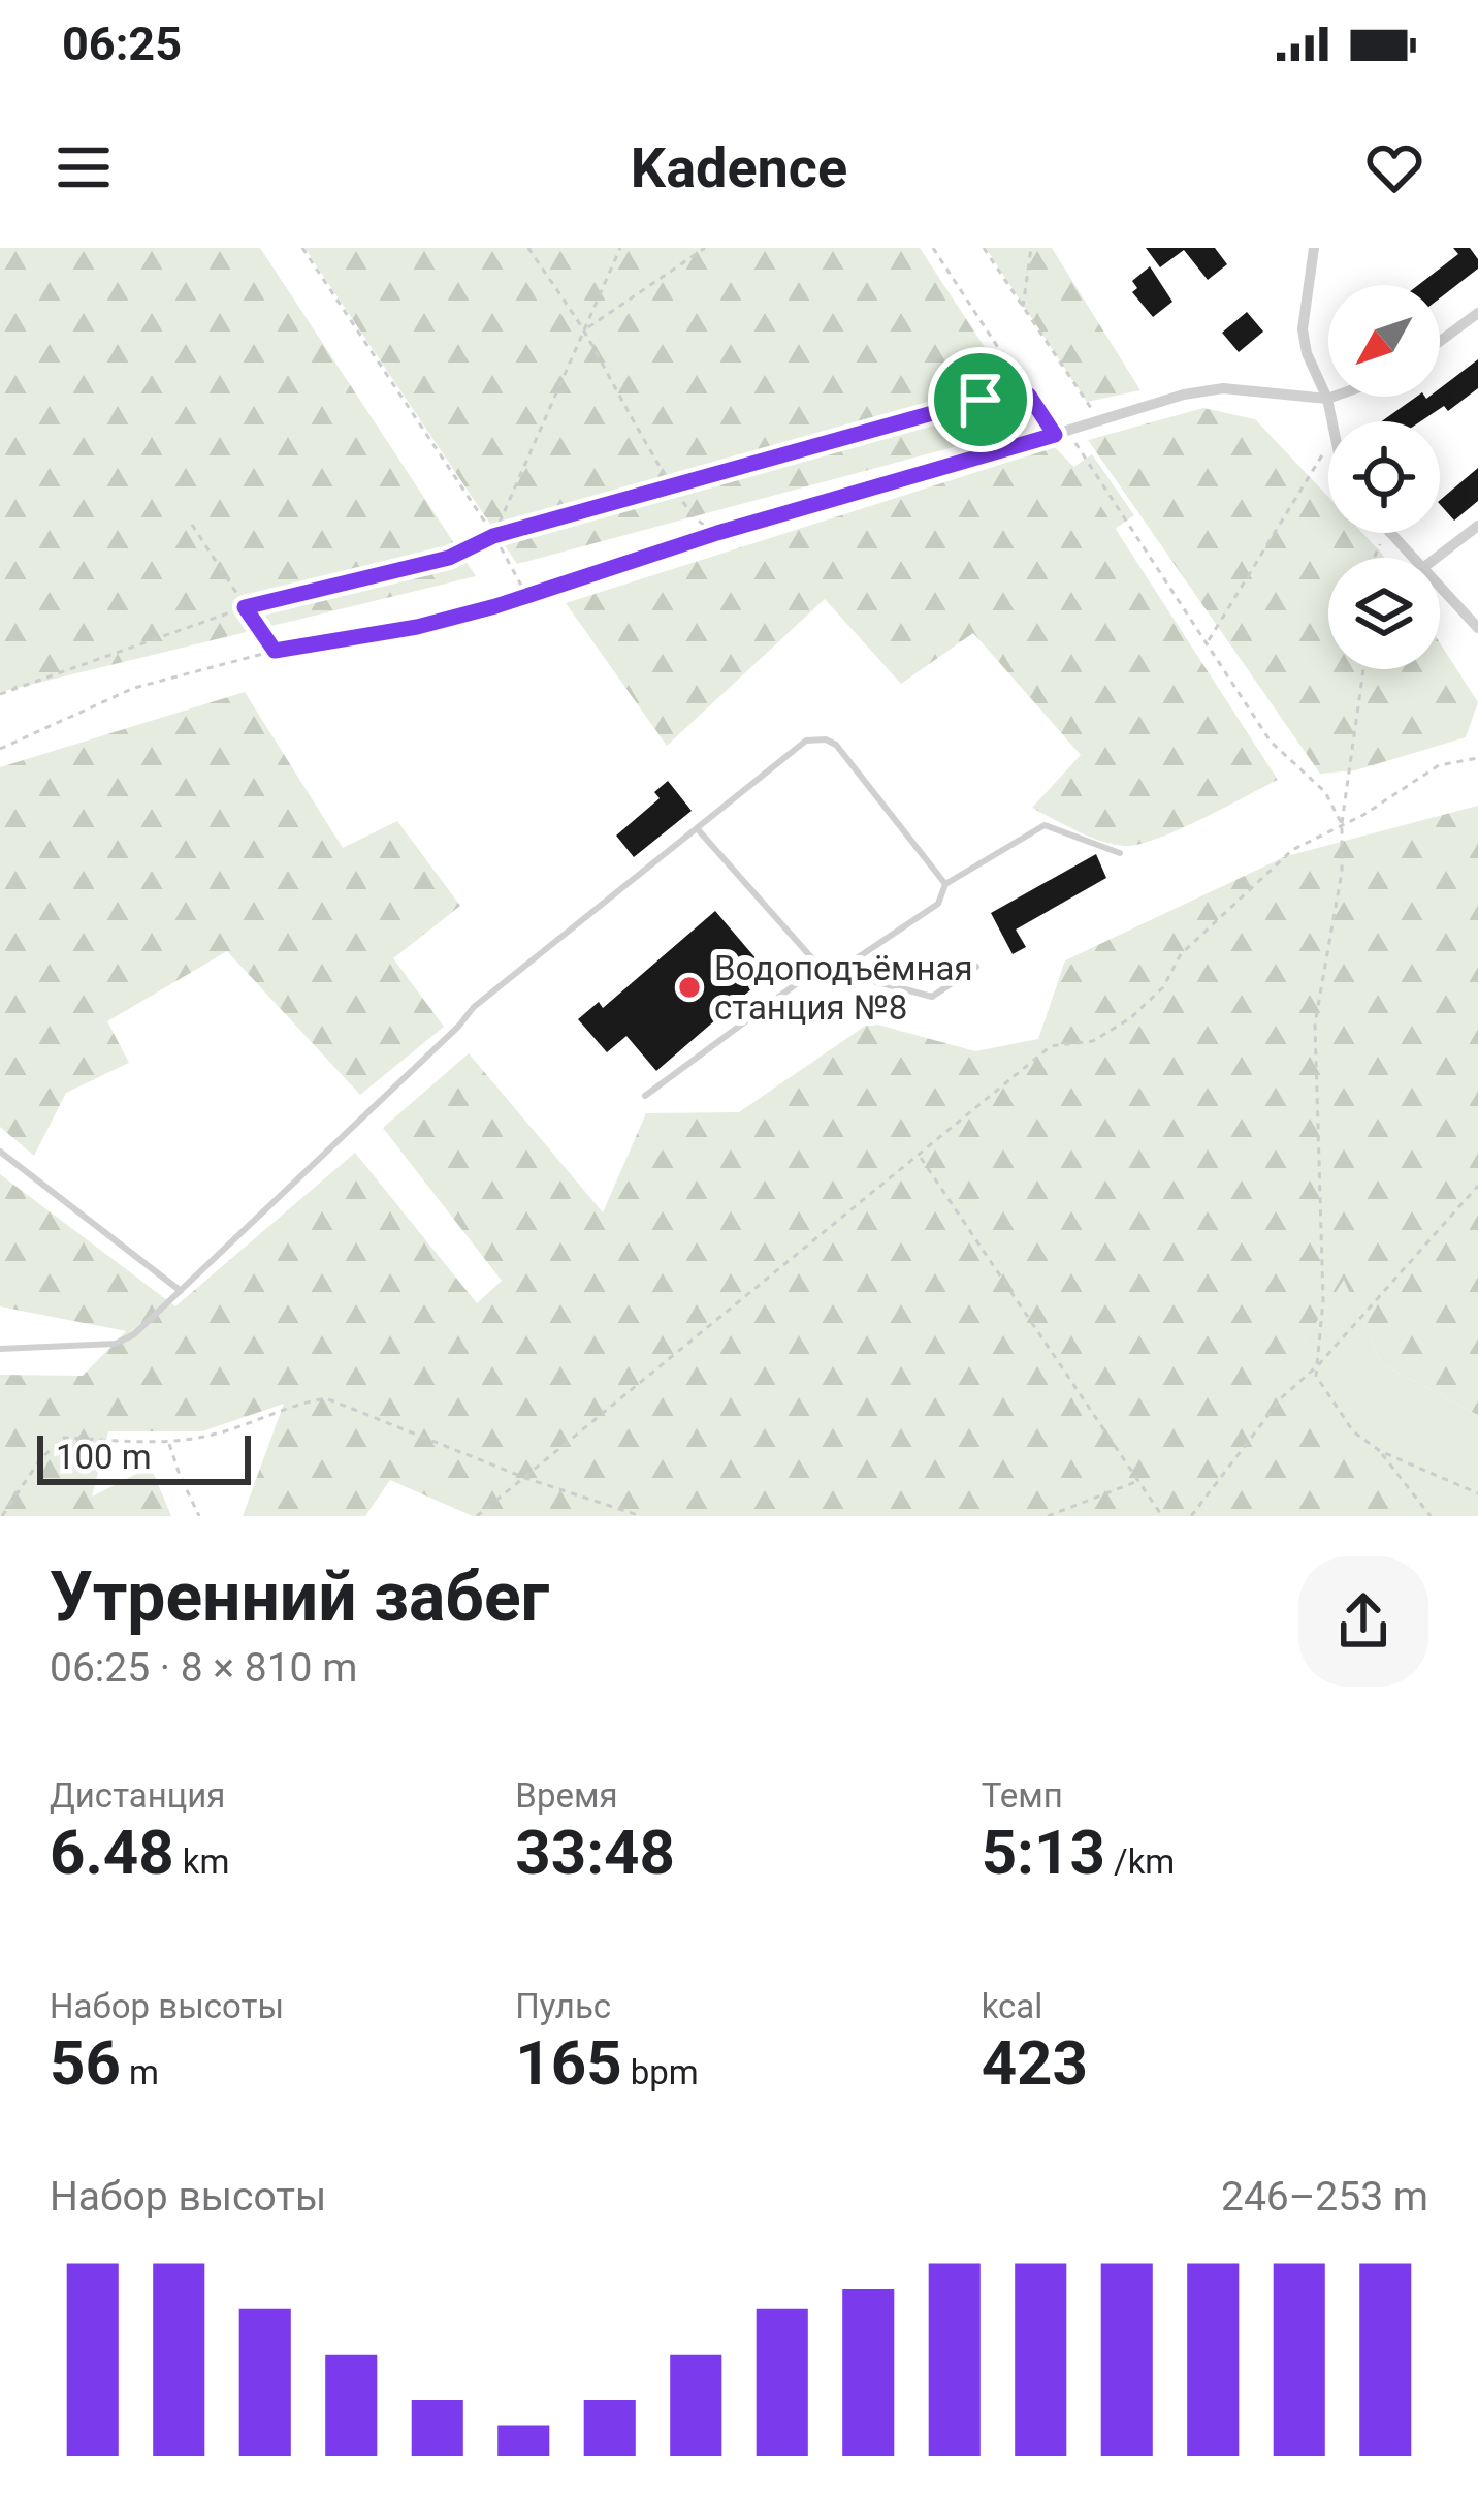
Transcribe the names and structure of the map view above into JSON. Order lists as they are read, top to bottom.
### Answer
{
  "places": ["Водоподъёмная станция №8"],
  "scale_bar": "100 m",
  "north": "bottom left",
  "page": {
    "status": "06:25",
    "header": "Kadence",
    "scale": "100 m",
    "heading": ["Утренний забег", "06:25 · 8 × 810 m"],
    "stats": [
      ["Дистанция", "6.48 km"],
      ["Время", "33:48"],
      ["Темп", "5:13 /km"],
      ["Набор высоты", "56 m"],
      ["Пульс", "165 bpm"],
      ["kcal", "423"]
    ],
    "chart": ["Набор высоты", "246–253 m"]
  }
}
